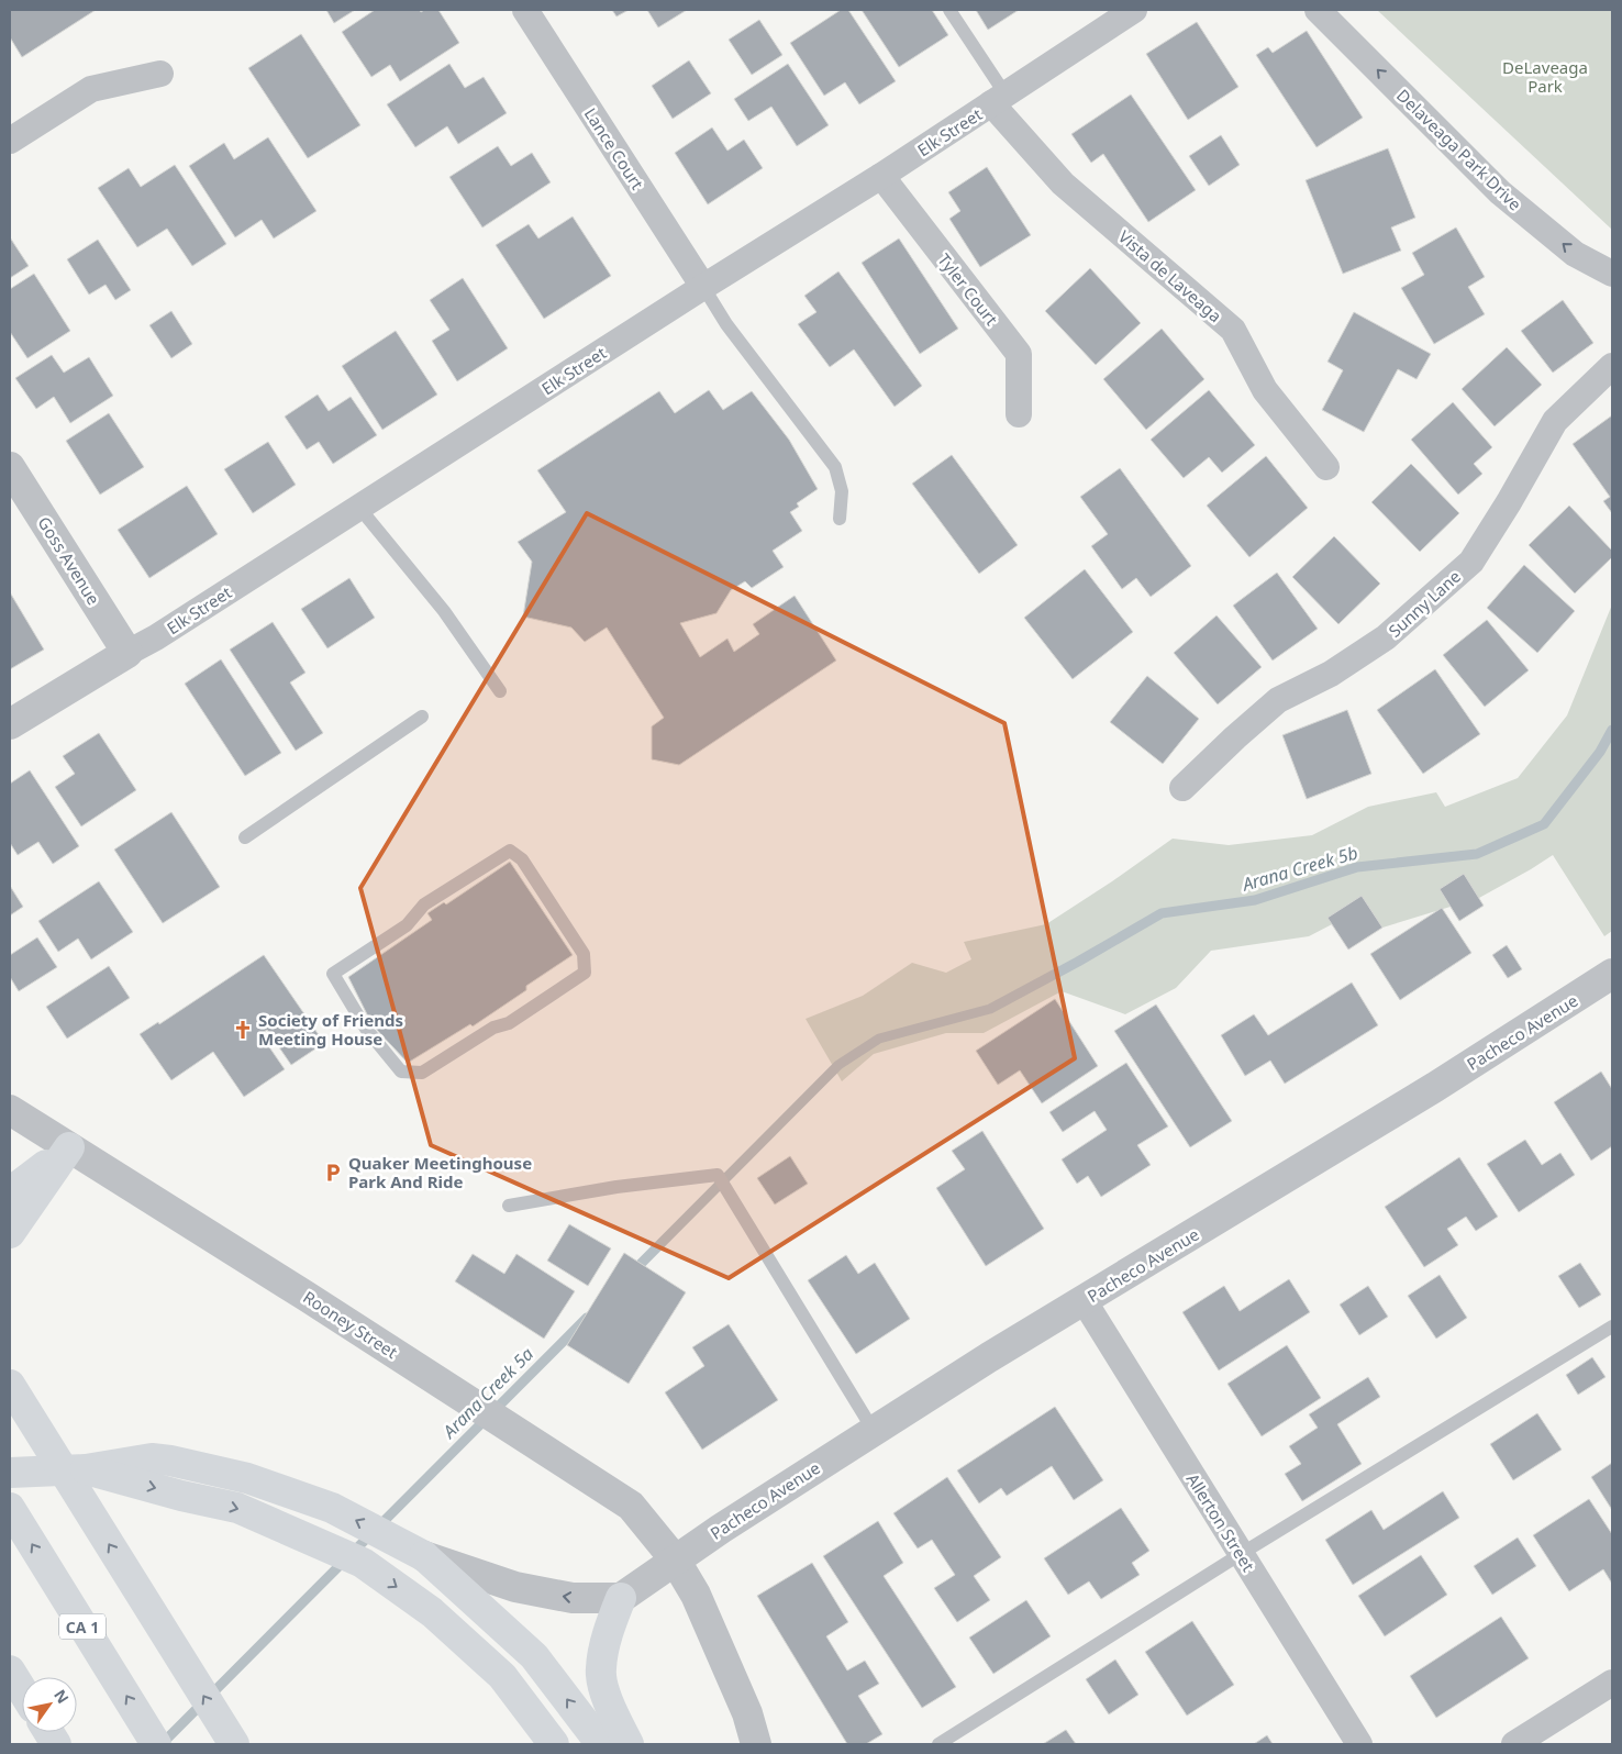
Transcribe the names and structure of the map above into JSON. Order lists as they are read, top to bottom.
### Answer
{
  "streets": {
    "main road": ["CA 1"],
    "street": [
      "Elk Street",
      "Lance Court",
      "Delaveaga Park Drive",
      "Vista de Laveaga",
      "Tyler Court",
      "Goss Avenue",
      "Sunny Lane",
      "Pacheco Avenue",
      "Rooney Street",
      "Allerton Street"
    ]
  },
  "crossings": [
    ["Elk Street", "Lance Court"],
    ["Elk Street", "Vista de Laveaga"],
    ["Elk Street", "Tyler Court"],
    ["Elk Street", "Goss Avenue"],
    ["Pacheco Avenue", "Rooney Street"],
    ["Pacheco Avenue", "Allerton Street"]
  ],
  "one_way": ["Delaveaga Park Drive"],
  "water": ["Arana Creek 5b", "Arana Creek 5a"],
  "parks": ["DeLaveaga Park"],
  "places": {
    "church": ["Society of Friends Meeting House"],
    "parking": ["Quaker Meetinghouse Park And Ride"]
  },
  "north": "top right"
}
